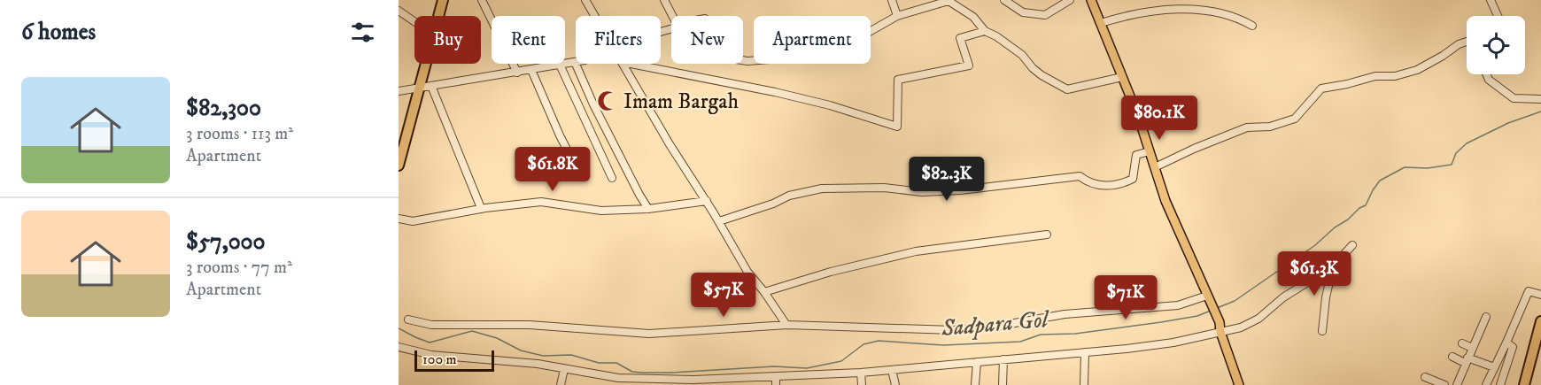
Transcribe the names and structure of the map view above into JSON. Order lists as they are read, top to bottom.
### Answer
{
  "water": ["Sadpara Gol"],
  "places": {
    "mosque": ["Imam Bargah"]
  },
  "scale_bar": "100 m",
  "page": {
    "heading": "6 homes",
    "chip": [
      "Buy",
      "Rent",
      "Filters",
      "New",
      "Apartment"
    ],
    "list": [
      {
        "name": "$82,300",
        "note": "3 rooms · 113 m² · Apartment"
      },
      {
        "name": "$57,000",
        "note": "3 rooms · 77 m² · Apartment"
      }
    ],
    "price": [
      "$80.1K",
      "$61.8K",
      "$82.3K",
      "$61.3K",
      "$57K",
      "$71K"
    ],
    "scale": "100 m"
  }
}
